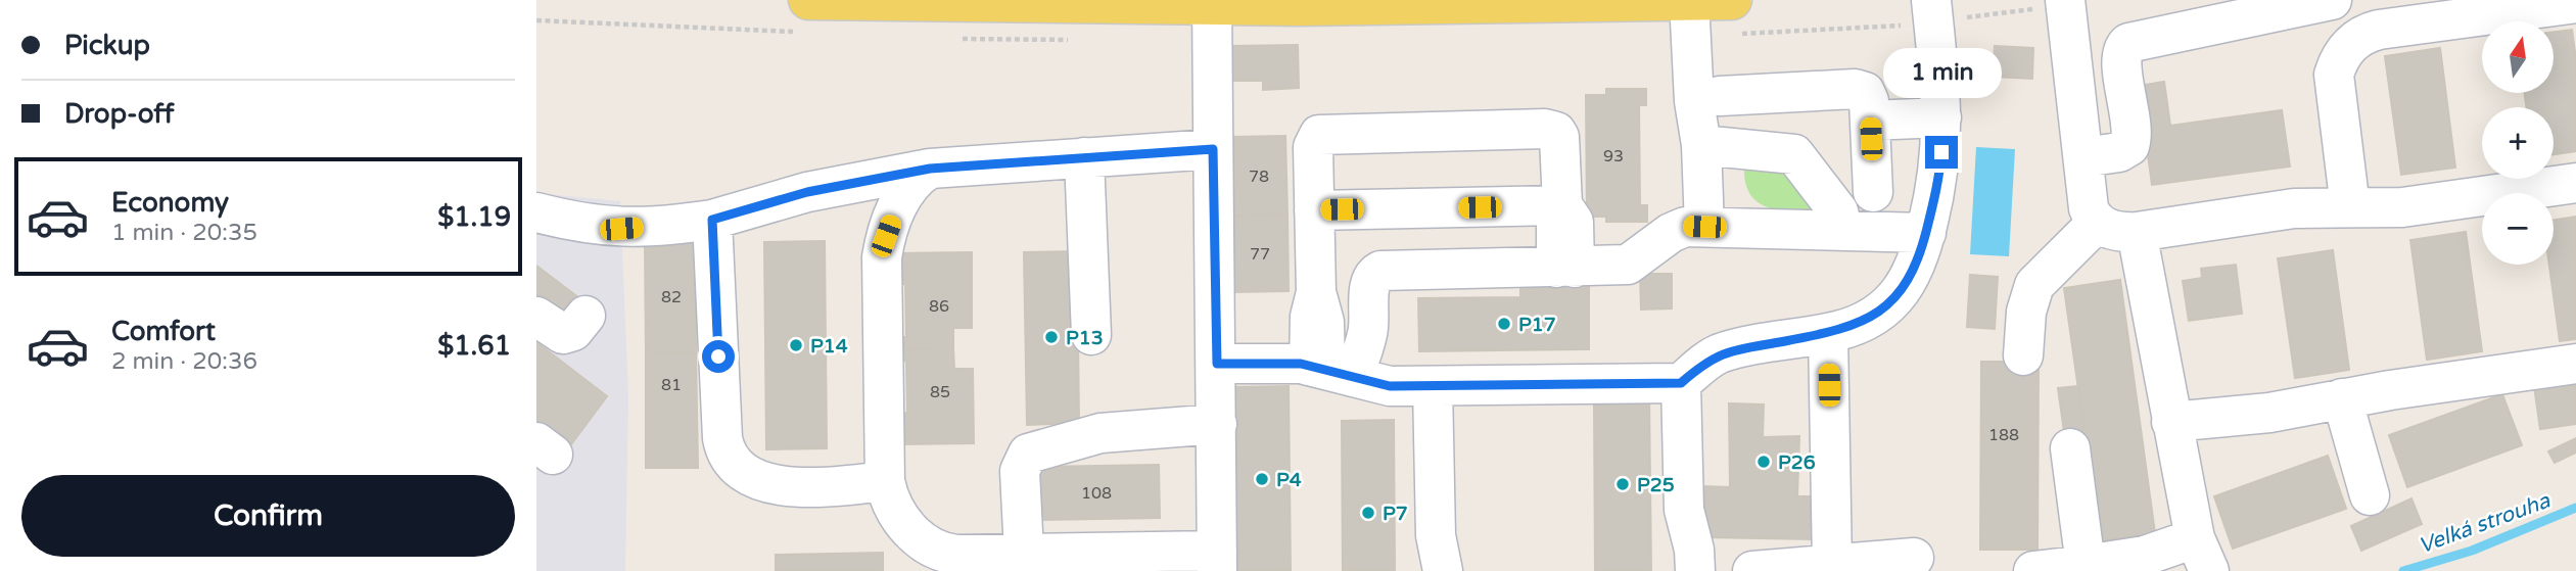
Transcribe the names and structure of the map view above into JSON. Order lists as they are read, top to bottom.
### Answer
{
  "water": ["Velká strouha"],
  "places": [
    "P17",
    "P13",
    "P14",
    "P26",
    "P4",
    "P25",
    "P7"
  ],
  "house_numbers": [
    "93",
    "78",
    "77",
    "82",
    "86",
    "81",
    "85",
    "188",
    "108"
  ],
  "north": "top",
  "page": {
    "banner": ["Pickup", "Drop-off"],
    "map_buttons": ["+", "−"],
    "bubble": "1 min",
    "list": [
      {
        "name": "Economy",
        "note": "1 min · 20:35",
        "value": "$1.19"
      },
      {
        "name": "Comfort",
        "note": "2 min · 20:36",
        "value": "$1.61"
      }
    ],
    "buttons": "Confirm"
  }
}
